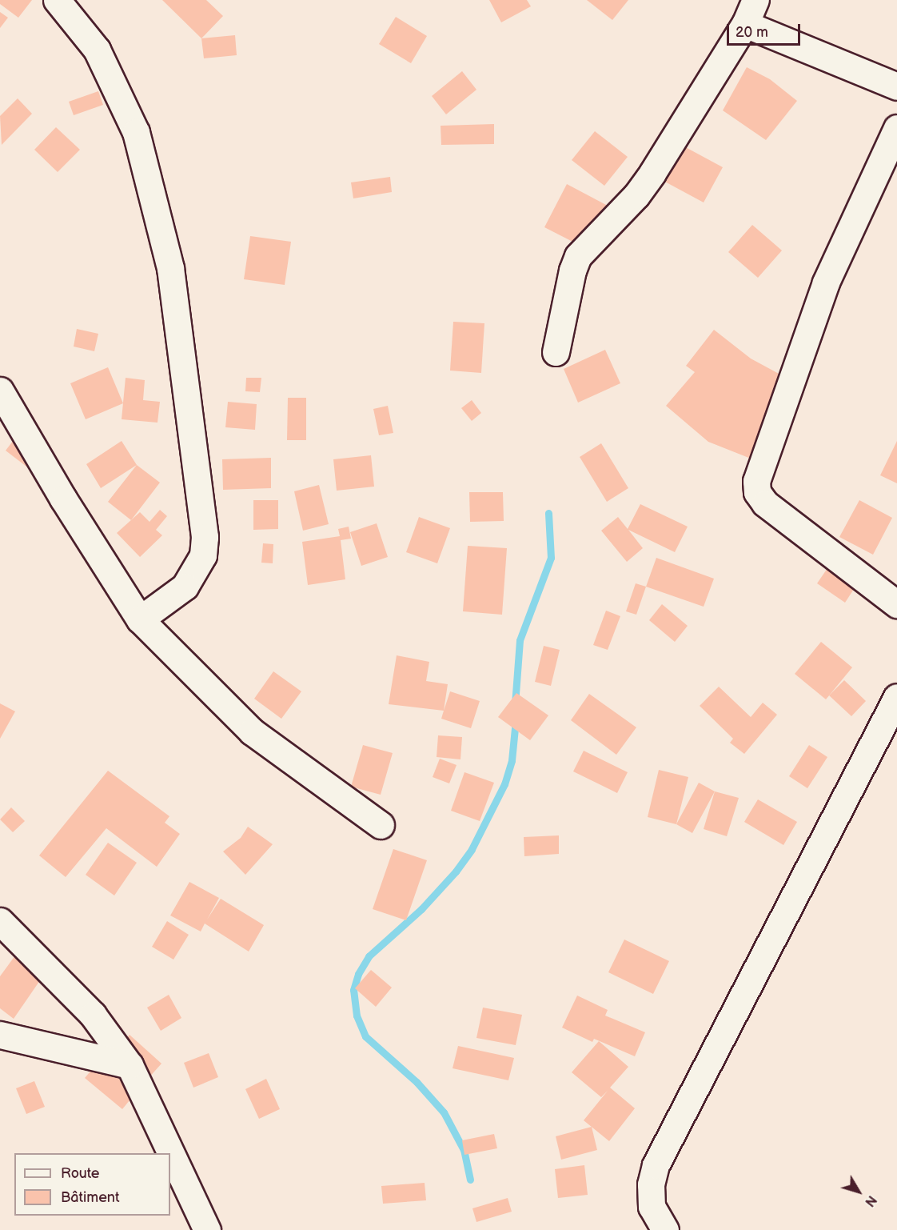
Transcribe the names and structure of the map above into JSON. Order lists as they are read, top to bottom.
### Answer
{
  "legend": ["Route", "Bâtiment"],
  "scale_bar": "20 m",
  "north": "bottom right"
}
